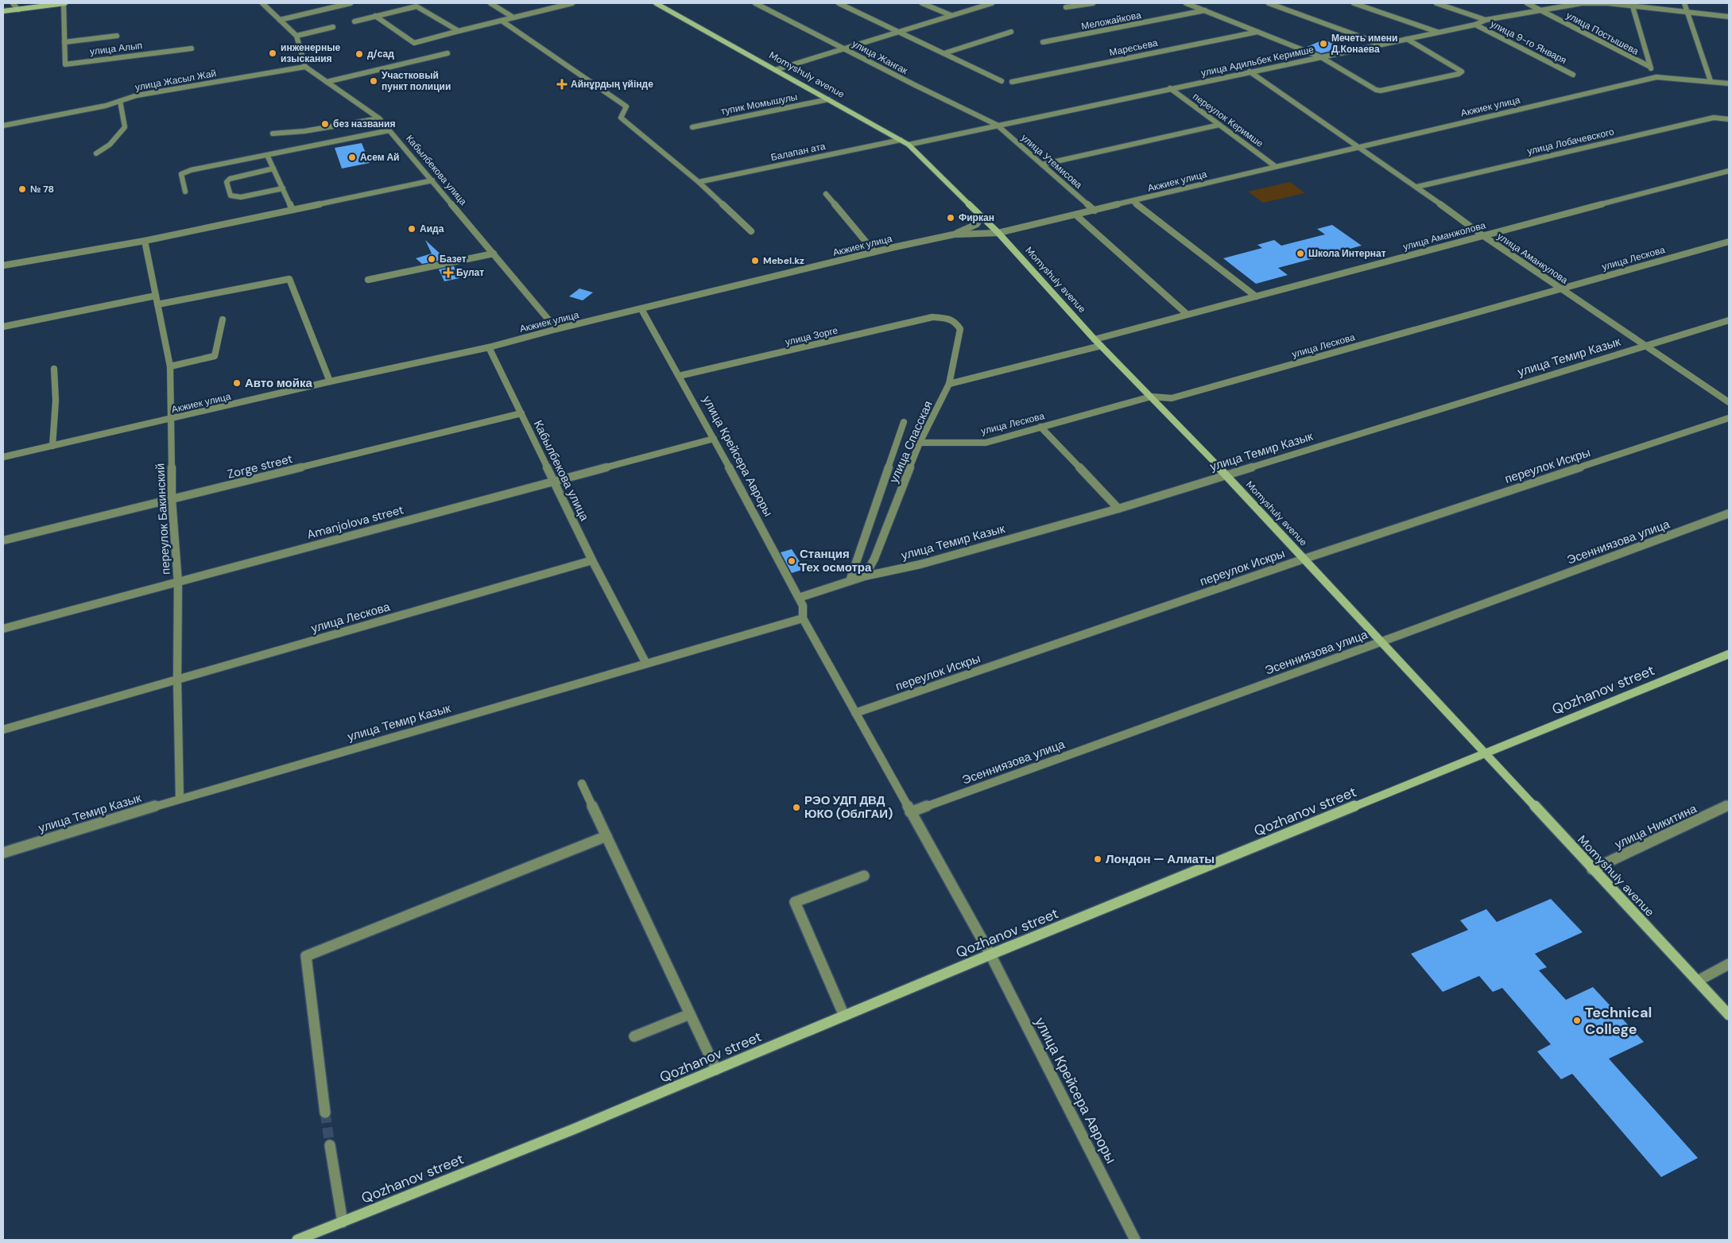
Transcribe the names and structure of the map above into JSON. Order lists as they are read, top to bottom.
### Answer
{
  "streets": {
    "main road": ["Momyshuly avenue", "Qozhanov street"],
    "street": [
      "Меложайкова",
      "улица Постышева",
      "улица 9-го Января",
      "Маресьева",
      "улица Алып",
      "улица Жангак",
      "улица Адильбек Керимше",
      "улица Жасыл Жай",
      "тупик Момышулы",
      "Акжиек улица",
      "переулок Керимше",
      "улица Лобачевского",
      "Балапан ата",
      "улица Утемисова",
      "Кабылбекова улица",
      "улица Аманжолова",
      "улица Аманкулова",
      "улица Лескова",
      "улица Зорге",
      "улица Темир Казык",
      "улица Спасская",
      "улица Крейсера Авроры",
      "переулок Искры",
      "Zorge street",
      "переулок Бакинский",
      "Amanjolova street",
      "Эсенниязова улица",
      "улица Никитина"
    ]
  },
  "crossings": [
    ["улица Постышева", "улица Адильбек Керимше"],
    ["улица 9-го Января", "улица Адильбек Керимше"],
    ["улица Жангак", "улица Адильбек Керимше"],
    ["улица Жангак", "улица Утемисова"],
    ["улица Адильбек Керимше", "Momyshuly avenue"],
    ["улица Адильбек Керимше", "переулок Керимше"],
    ["улица Адильбек Керимше", "улица Утемисова"],
    ["улица Адильбек Керимше", "улица Аманкулова"],
    ["Momyshuly avenue", "тупик Момышулы"],
    ["Momyshuly avenue", "Акжиек улица"],
    ["Momyshuly avenue", "Балапан ата"],
    ["Momyshuly avenue", "улица Аманжолова"],
    ["Momyshuly avenue", "улица Лескова"],
    ["Momyshuly avenue", "улица Темир Казык"],
    ["Momyshuly avenue", "переулок Искры"],
    ["Momyshuly avenue", "Эсенниязова улица"],
    ["Momyshuly avenue", "Qozhanov street"],
    ["Momyshuly avenue", "улица Никитина"],
    ["улица Жасыл Жай", "Кабылбекова улица"],
    ["Акжиек улица", "переулок Керимше"],
    ["Акжиек улица", "улица Утемисова"],
    ["Акжиек улица", "Кабылбекова улица"],
    ["Акжиек улица", "улица Аманкулова"],
    ["Акжиек улица", "улица Крейсера Авроры"],
    ["Акжиек улица", "переулок Бакинский"],
    ["улица Лобачевского", "улица Аманкулова"],
    ["Кабылбекова улица", "улица Лескова"],
    ["Кабылбекова улица", "Zorge street"],
    ["Кабылбекова улица", "Amanjolova street"],
    ["улица Аманжолова", "улица Аманкулова"],
    ["улица Аманкулова", "улица Лескова"],
    ["улица Аманкулова", "улица Темир Казык"],
    ["улица Лескова", "улица Спасская"],
    ["улица Лескова", "переулок Бакинский"],
    ["улица Зорге", "улица Спасская"],
    ["улица Зорге", "улица Крейсера Авроры"],
    ["улица Темир Казык", "улица Спасская"],
    ["улица Темир Казык", "улица Крейсера Авроры"],
    ["улица Темир Казык", "переулок Бакинский"],
    ["улица Крейсера Авроры", "переулок Искры"],
    ["улица Крейсера Авроры", "Amanjolova street"],
    ["улица Крейсера Авроры", "Эсенниязова улица"],
    ["улица Крейсера Авроры", "Qozhanov street"],
    ["Zorge street", "переулок Бакинский"],
    ["переулок Бакинский", "Amanjolova street"]
  ],
  "places": {
    "other": [
      "Мечеть имени Д.Конаева",
      "инженерные изыскания",
      "д/сад",
      "Участковый пункт полиции",
      "без названия",
      "Асем Ай",
      "№ 78",
      "Фиркан",
      "Аида",
      "Школа Интернат",
      "Базет",
      "Mebel.kz",
      "Авто мойка",
      "Станция Тех осмотра",
      "РЭО УДП ДВД ЮКО (ОблГАИ)",
      "Лондон — Алматы",
      "Technical College"
    ],
    "health": ["Айнұрдың үйінде", "Булат"]
  }
}
